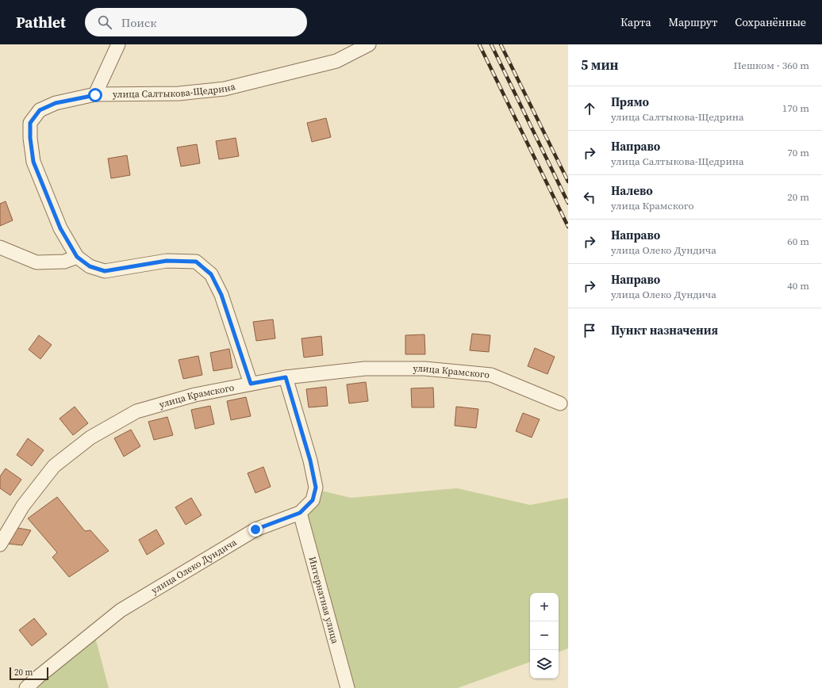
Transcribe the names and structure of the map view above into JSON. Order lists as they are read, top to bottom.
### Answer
{
  "streets": {
    "street": [
      "улица Салтыкова-Щедрина",
      "улица Крамского",
      "улица Олеко Дундича",
      "Интернатная улица"
    ]
  },
  "crossings": [
    ["улица Салтыкова-Щедрина", "улица Крамского"],
    ["улица Крамского", "улица Олеко Дундича"],
    ["улица Олеко Дундича", "Интернатная улица"]
  ],
  "scale_bar": "20 m",
  "page": {
    "header": "Pathlet",
    "search": "Поиск",
    "nav": ["Карта", "Маршрут", "Сохранённые"],
    "heading": ["5 мин", "Пешком · 360 m"],
    "list": [
      ["Прямо", "улица Салтыкова-Щедрина", "170 m"],
      ["Направо", "улица Салтыкова-Щедрина", "70 m"],
      ["Налево", "улица Крамского", "20 m"],
      ["Направо", "улица Олеко Дундича", "60 m"],
      ["Направо", "улица Олеко Дундича", "40 m"],
      "Пункт назначения"
    ],
    "map_buttons": ["+", "−"],
    "scale": "20 m"
  }
}
